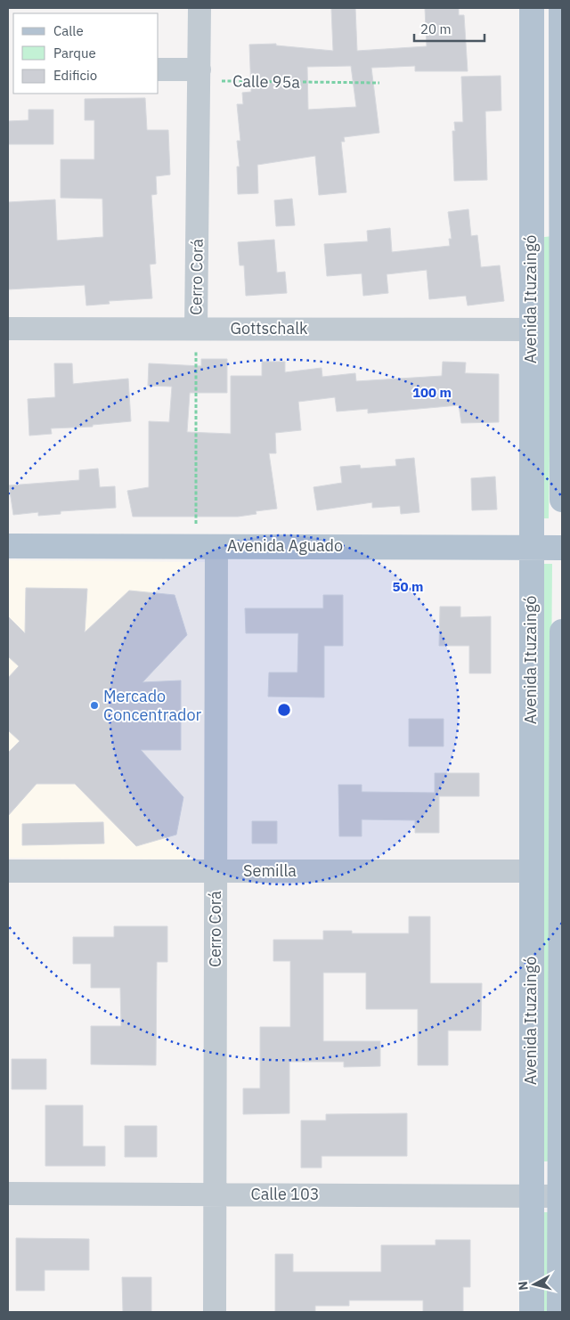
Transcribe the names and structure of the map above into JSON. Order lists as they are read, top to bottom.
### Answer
{
  "streets": {
    "main road": ["Avenida Ituzaingó", "Avenida Aguado"],
    "street": [
      "Cerro Corá",
      "Gottschalk",
      "Semilla",
      "Calle 103"
    ],
    "path": ["Calle 95a"]
  },
  "crossings": [
    ["Calle 95a", "Cerro Corá"],
    ["Cerro Corá", "Gottschalk"],
    ["Cerro Corá", "Avenida Aguado"],
    ["Cerro Corá", "Semilla"],
    ["Cerro Corá", "Calle 103"],
    ["Avenida Ituzaingó", "Gottschalk"],
    ["Avenida Ituzaingó", "Avenida Aguado"],
    ["Avenida Ituzaingó", "Semilla"],
    ["Avenida Ituzaingó", "Calle 103"]
  ],
  "places": ["Mercado Concentrador"],
  "legend": ["Calle", "Parque", "Edificio"],
  "scale_bar": "20 m",
  "north": "left",
  "rings": ["100 m", "50 m"]
}
